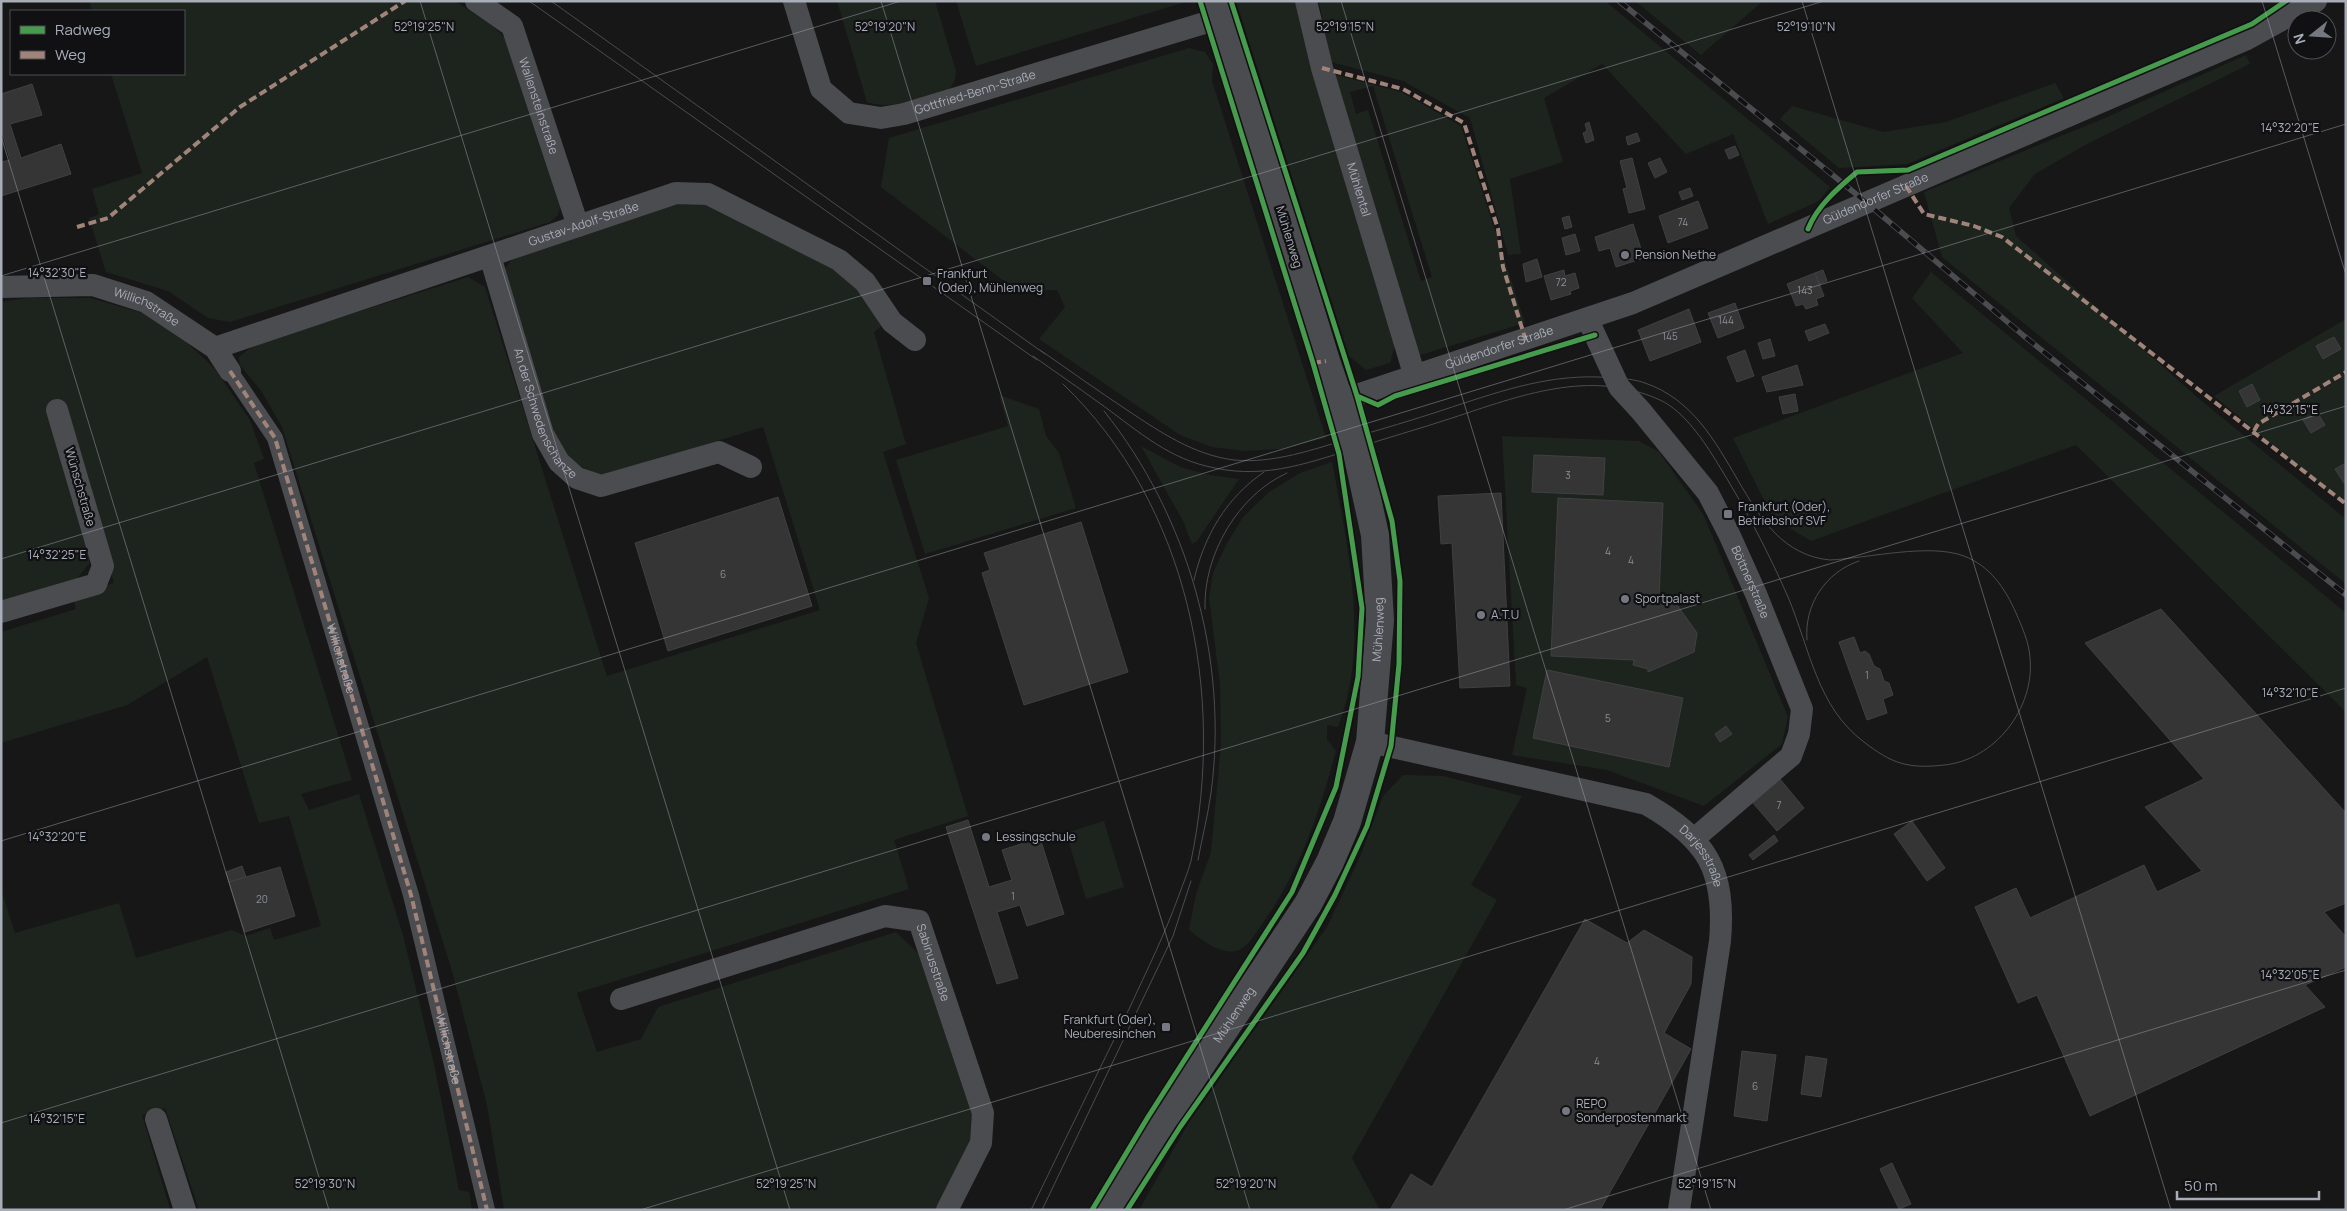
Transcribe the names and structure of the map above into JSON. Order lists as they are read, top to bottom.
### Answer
{
  "streets": {
    "street": [
      "Gottfried-Benn-Straße",
      "Wallensteinstraße",
      "Mühlental",
      "Güldendorfer Straße",
      "Gustav-Adolf-Straße",
      "Mühlenweg",
      "Willichstraße",
      "An der Schwedenschanze",
      "Wünschstraße",
      "Böttnerstraße",
      "Darjesstraße",
      "Sabinusstraße"
    ]
  },
  "crossings": [
    ["Gottfried-Benn-Straße", "Mühlenweg"],
    ["Wallensteinstraße", "Gustav-Adolf-Straße"],
    ["Mühlental", "Güldendorfer Straße"],
    ["Güldendorfer Straße", "Mühlenweg"],
    ["Güldendorfer Straße", "Böttnerstraße"],
    ["Gustav-Adolf-Straße", "Willichstraße"],
    ["Gustav-Adolf-Straße", "An der Schwedenschanze"],
    ["Mühlenweg", "Darjesstraße"],
    ["Böttnerstraße", "Darjesstraße"]
  ],
  "places": {
    "other": [
      "Pension Nethe",
      "Sportpalast",
      "A.T.U",
      "Lessingschule",
      "REPO Sonderpostenmarkt"
    ],
    "transit": ["Frankfurt (Oder), Mühlenweg", "Frankfurt (Oder), Betriebshof SVF", "Frankfurt (Oder), Neuberesinchen"]
  },
  "house_numbers": [
    "74",
    "72",
    "143",
    "144",
    "145",
    "3",
    "4",
    "4",
    "6",
    "1",
    "5",
    "7",
    "1",
    "20",
    "4",
    "6"
  ],
  "legend": ["Radweg", "Weg"],
  "scale_bar": "50 m",
  "north": "left",
  "coordinates": [
    "52°19'15\"N",
    "52°19'25\"N",
    "52°19'20\"N",
    "52°19'10\"N",
    "14°32'20\"E",
    "14°32'30\"E",
    "14°32'15\"E",
    "14°32'25\"E",
    "14°32'10\"E",
    "14°32'05\"E",
    "52°19'30\"N"
  ]
}
